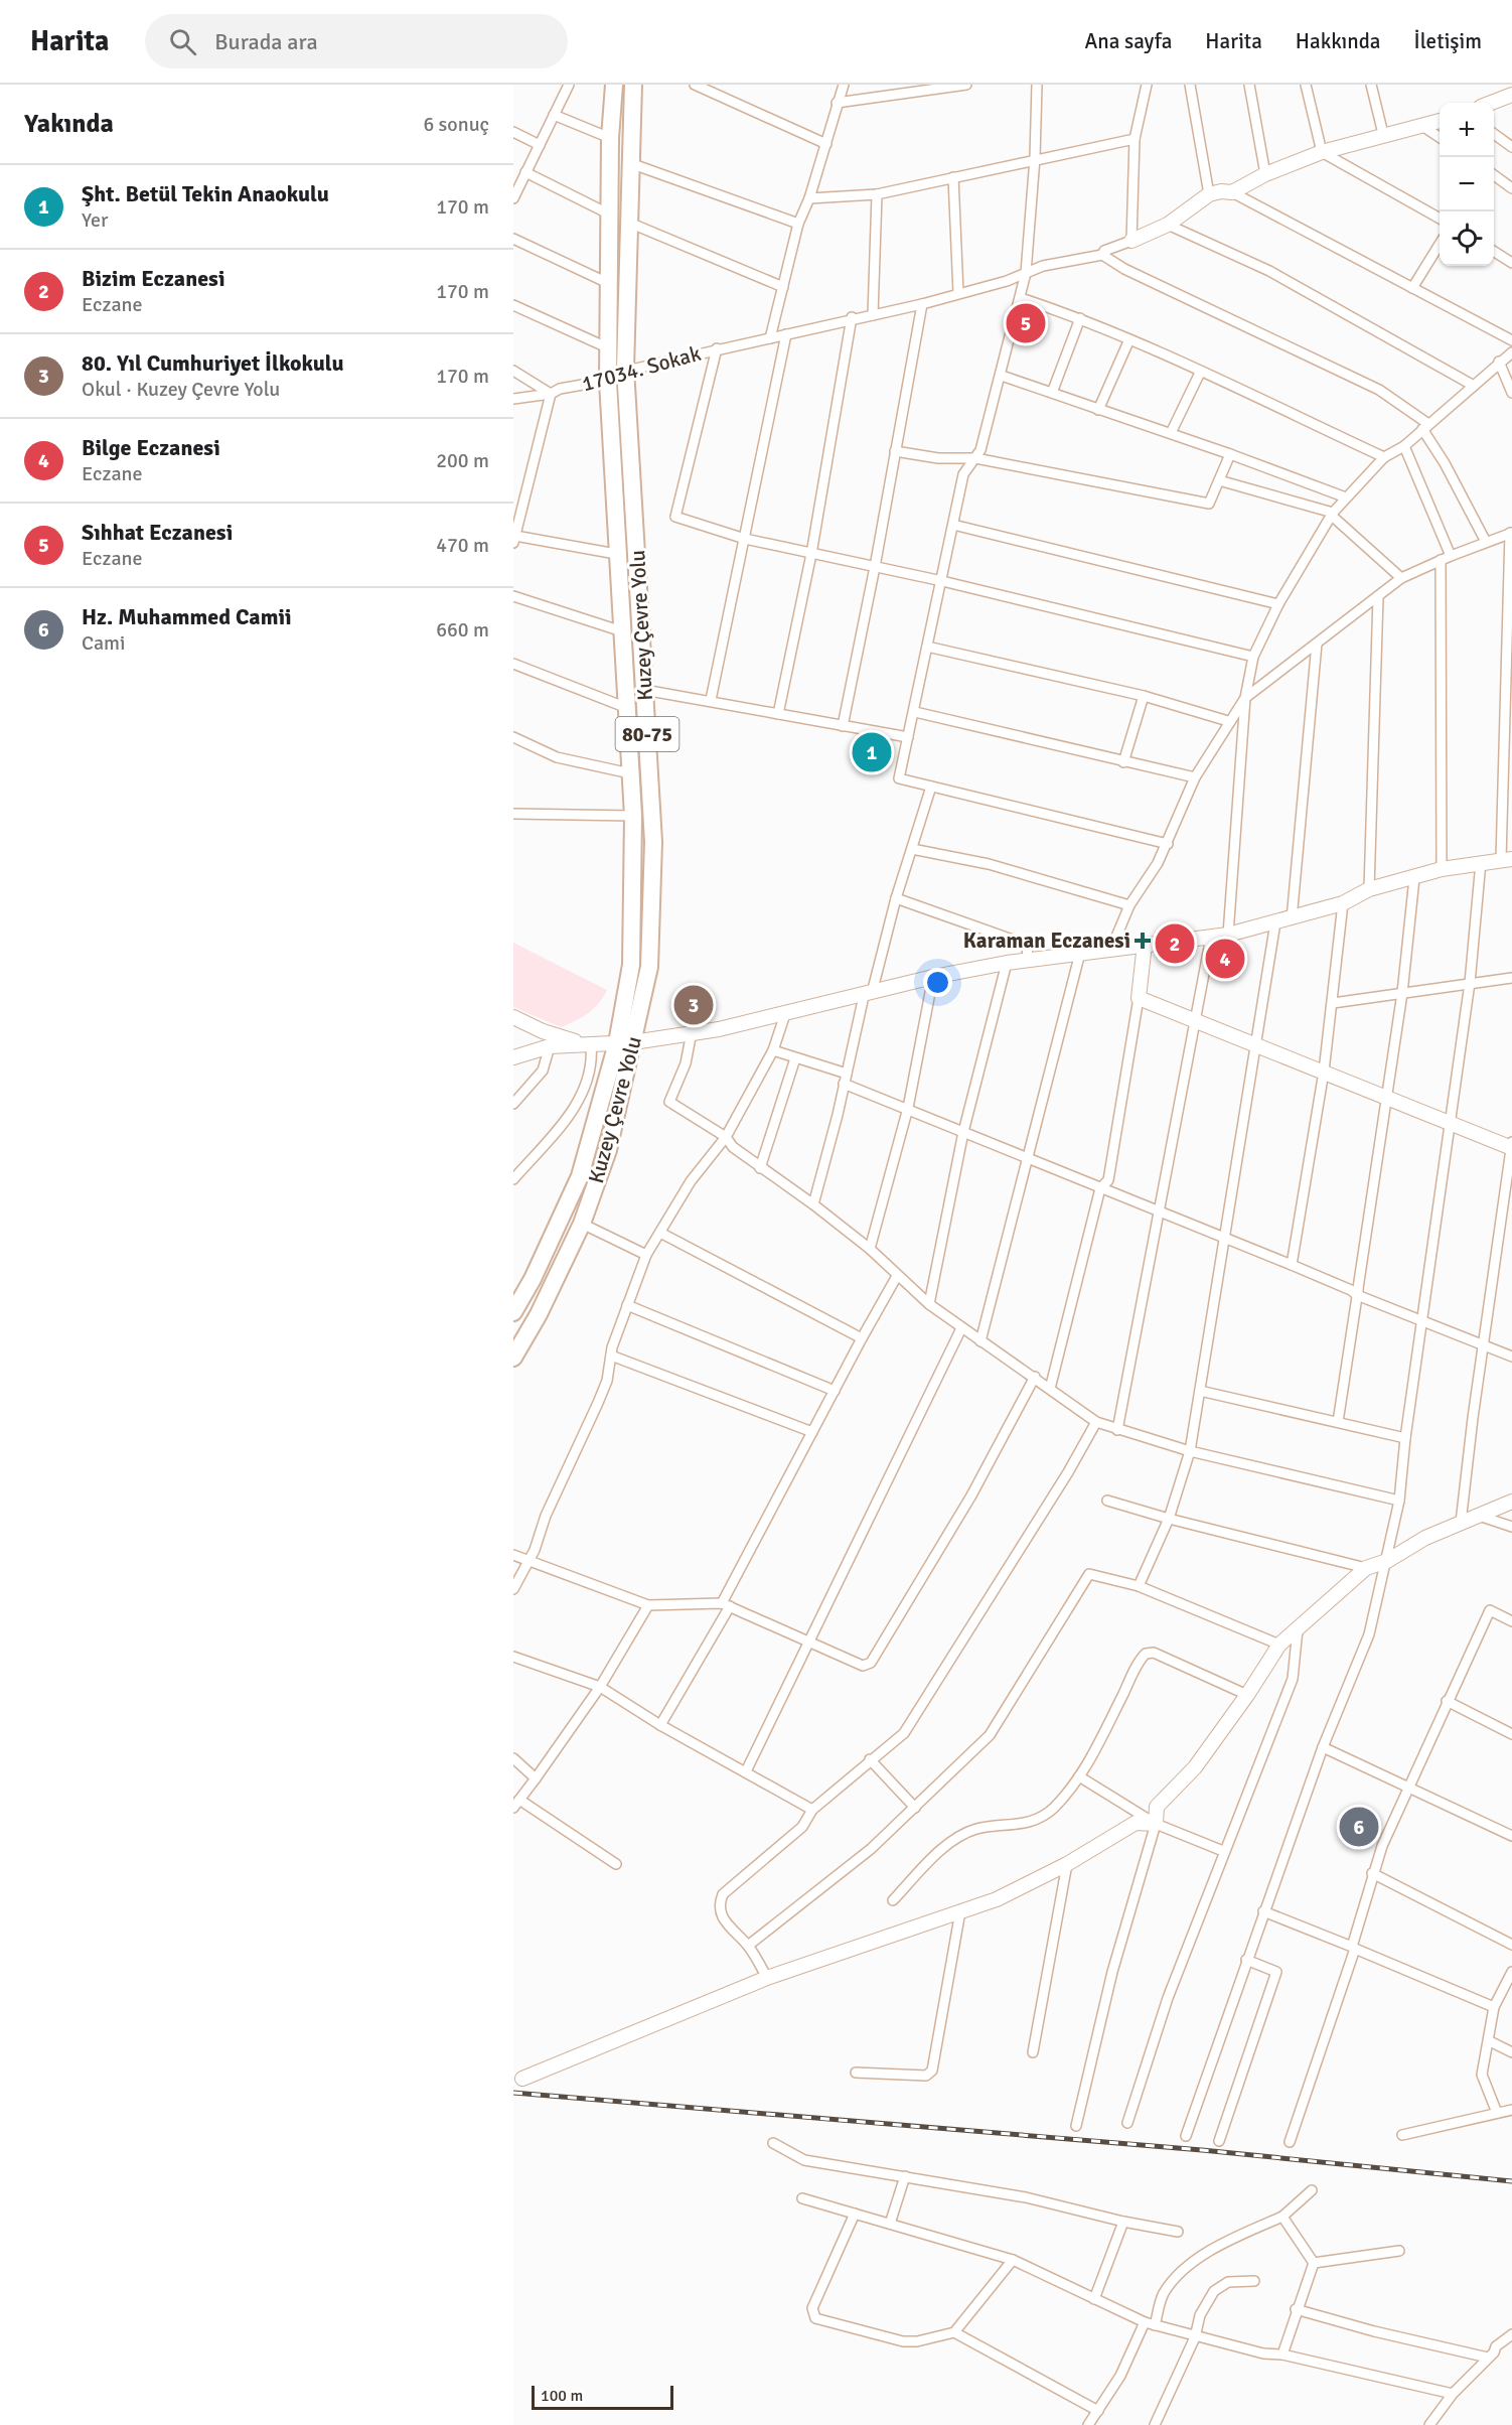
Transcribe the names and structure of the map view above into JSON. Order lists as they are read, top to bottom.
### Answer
{
  "streets": {
    "highway": ["Kuzey Çevre Yolu", "80-75"],
    "street": ["17034. Sokak"]
  },
  "crossings": [
    ["17034. Sokak", "Kuzey Çevre Yolu"]
  ],
  "places": {
    "health": ["Karaman Eczanesi"]
  },
  "scale_bar": "100 m",
  "page": {
    "header": "Harita",
    "search": "Burada ara",
    "nav": [
      "Ana sayfa",
      "Harita",
      "Hakkında",
      "İletişim"
    ],
    "heading": ["Yakında", "6 sonuç"],
    "map_buttons": ["+", "−"],
    "list": [
      {
        "mark": "1",
        "name": "Şht. Betül Tekin Anaokulu",
        "note": "Yer",
        "value": "170 m"
      },
      {
        "mark": "2",
        "name": "Bizim Eczanesi",
        "note": "Eczane",
        "value": "170 m"
      },
      {
        "mark": "3",
        "name": "80. Yıl Cumhuriyet İlkokulu",
        "note": "Okul · Kuzey Çevre Yolu",
        "value": "170 m"
      },
      {
        "mark": "4",
        "name": "Bilge Eczanesi",
        "note": "Eczane",
        "value": "200 m"
      },
      {
        "mark": "5",
        "name": "Sıhhat Eczanesi",
        "note": "Eczane",
        "value": "470 m"
      },
      {
        "mark": "6",
        "name": "Hz. Muhammed Camii",
        "note": "Cami",
        "value": "660 m"
      }
    ],
    "pins": [
      "5",
      "1",
      "2",
      "4",
      "3",
      "6"
    ],
    "scale": "100 m"
  }
}
